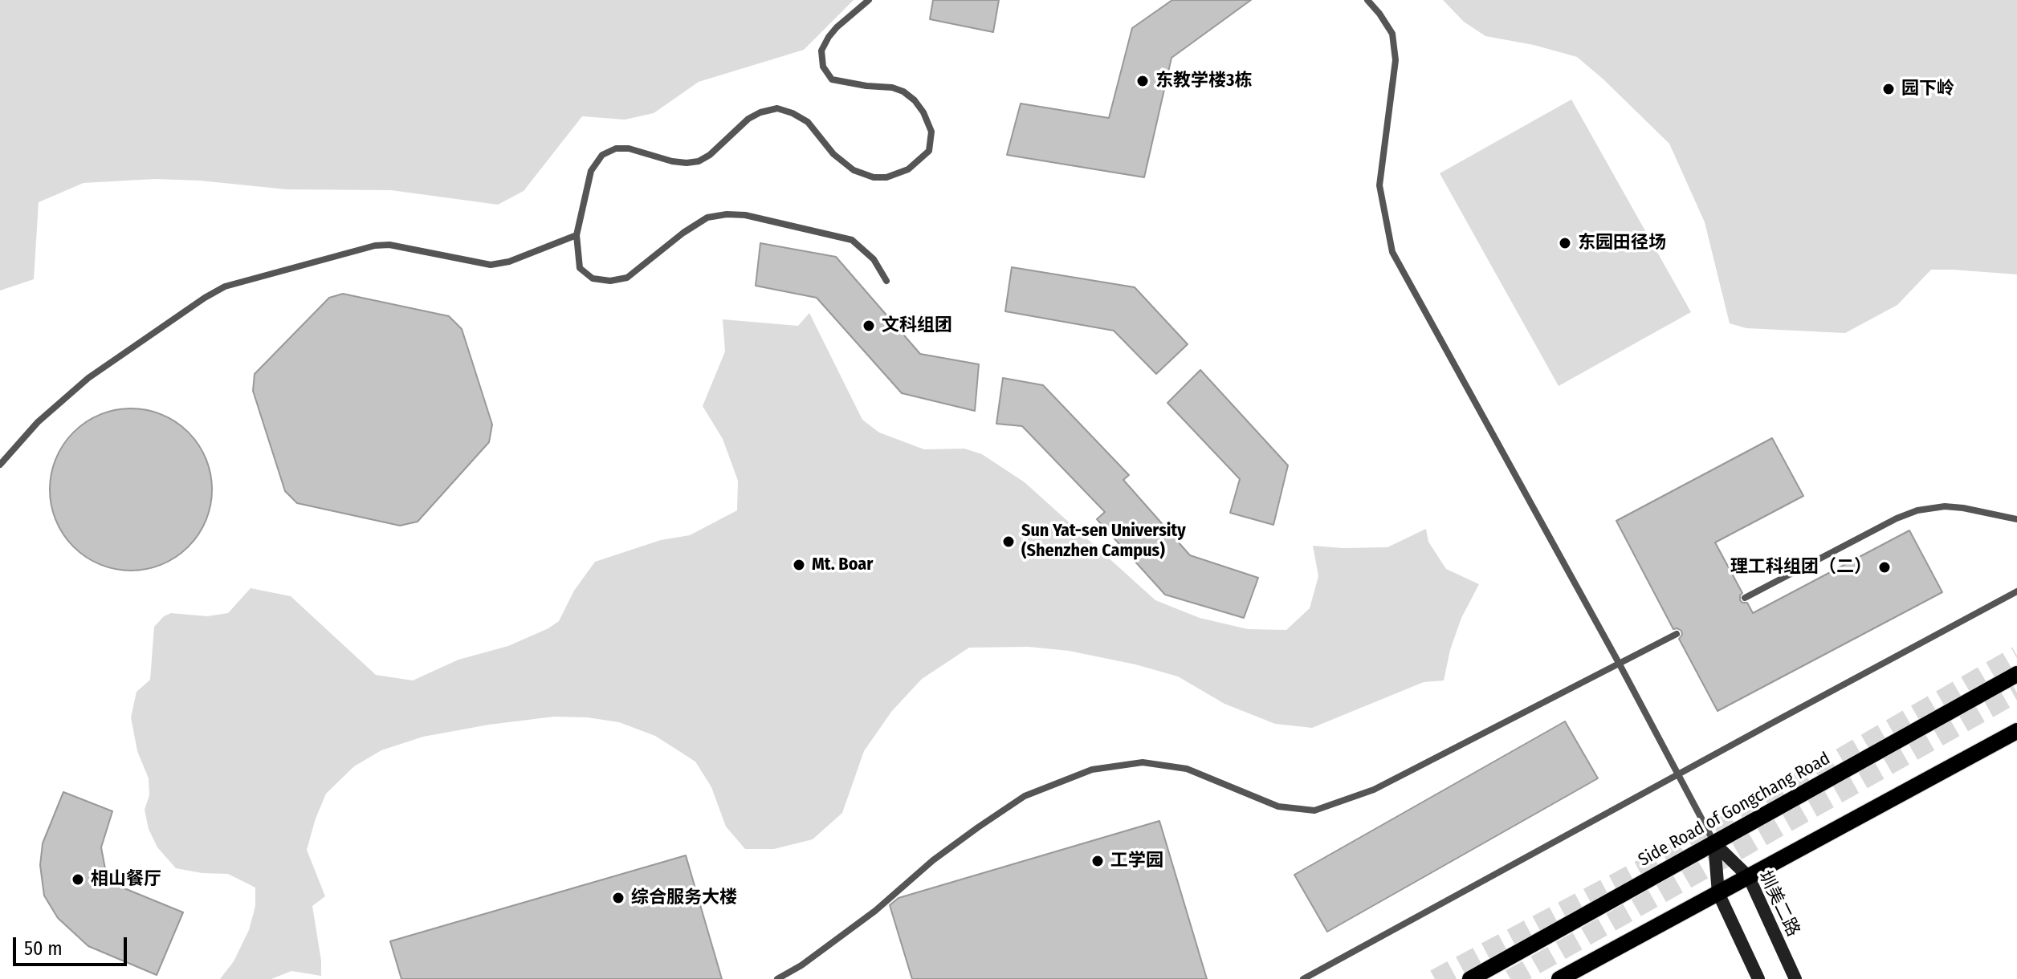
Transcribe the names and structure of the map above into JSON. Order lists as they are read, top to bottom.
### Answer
{
  "streets": {
    "main road": ["Side Road of Gongchang Road", "圳美二路"]
  },
  "crossings": [
    ["Side Road of Gongchang Road", "圳美二路"]
  ],
  "places": [
    "东教学楼3栋",
    "园下岭",
    "东园田径场",
    "文科组团",
    "Sun Yat-sen University (Shenzhen Campus)",
    "Mt. Boar",
    "理工科组团（二）",
    "工学园",
    "相山餐厅",
    "综合服务大楼"
  ],
  "scale_bar": "50 m"
}
